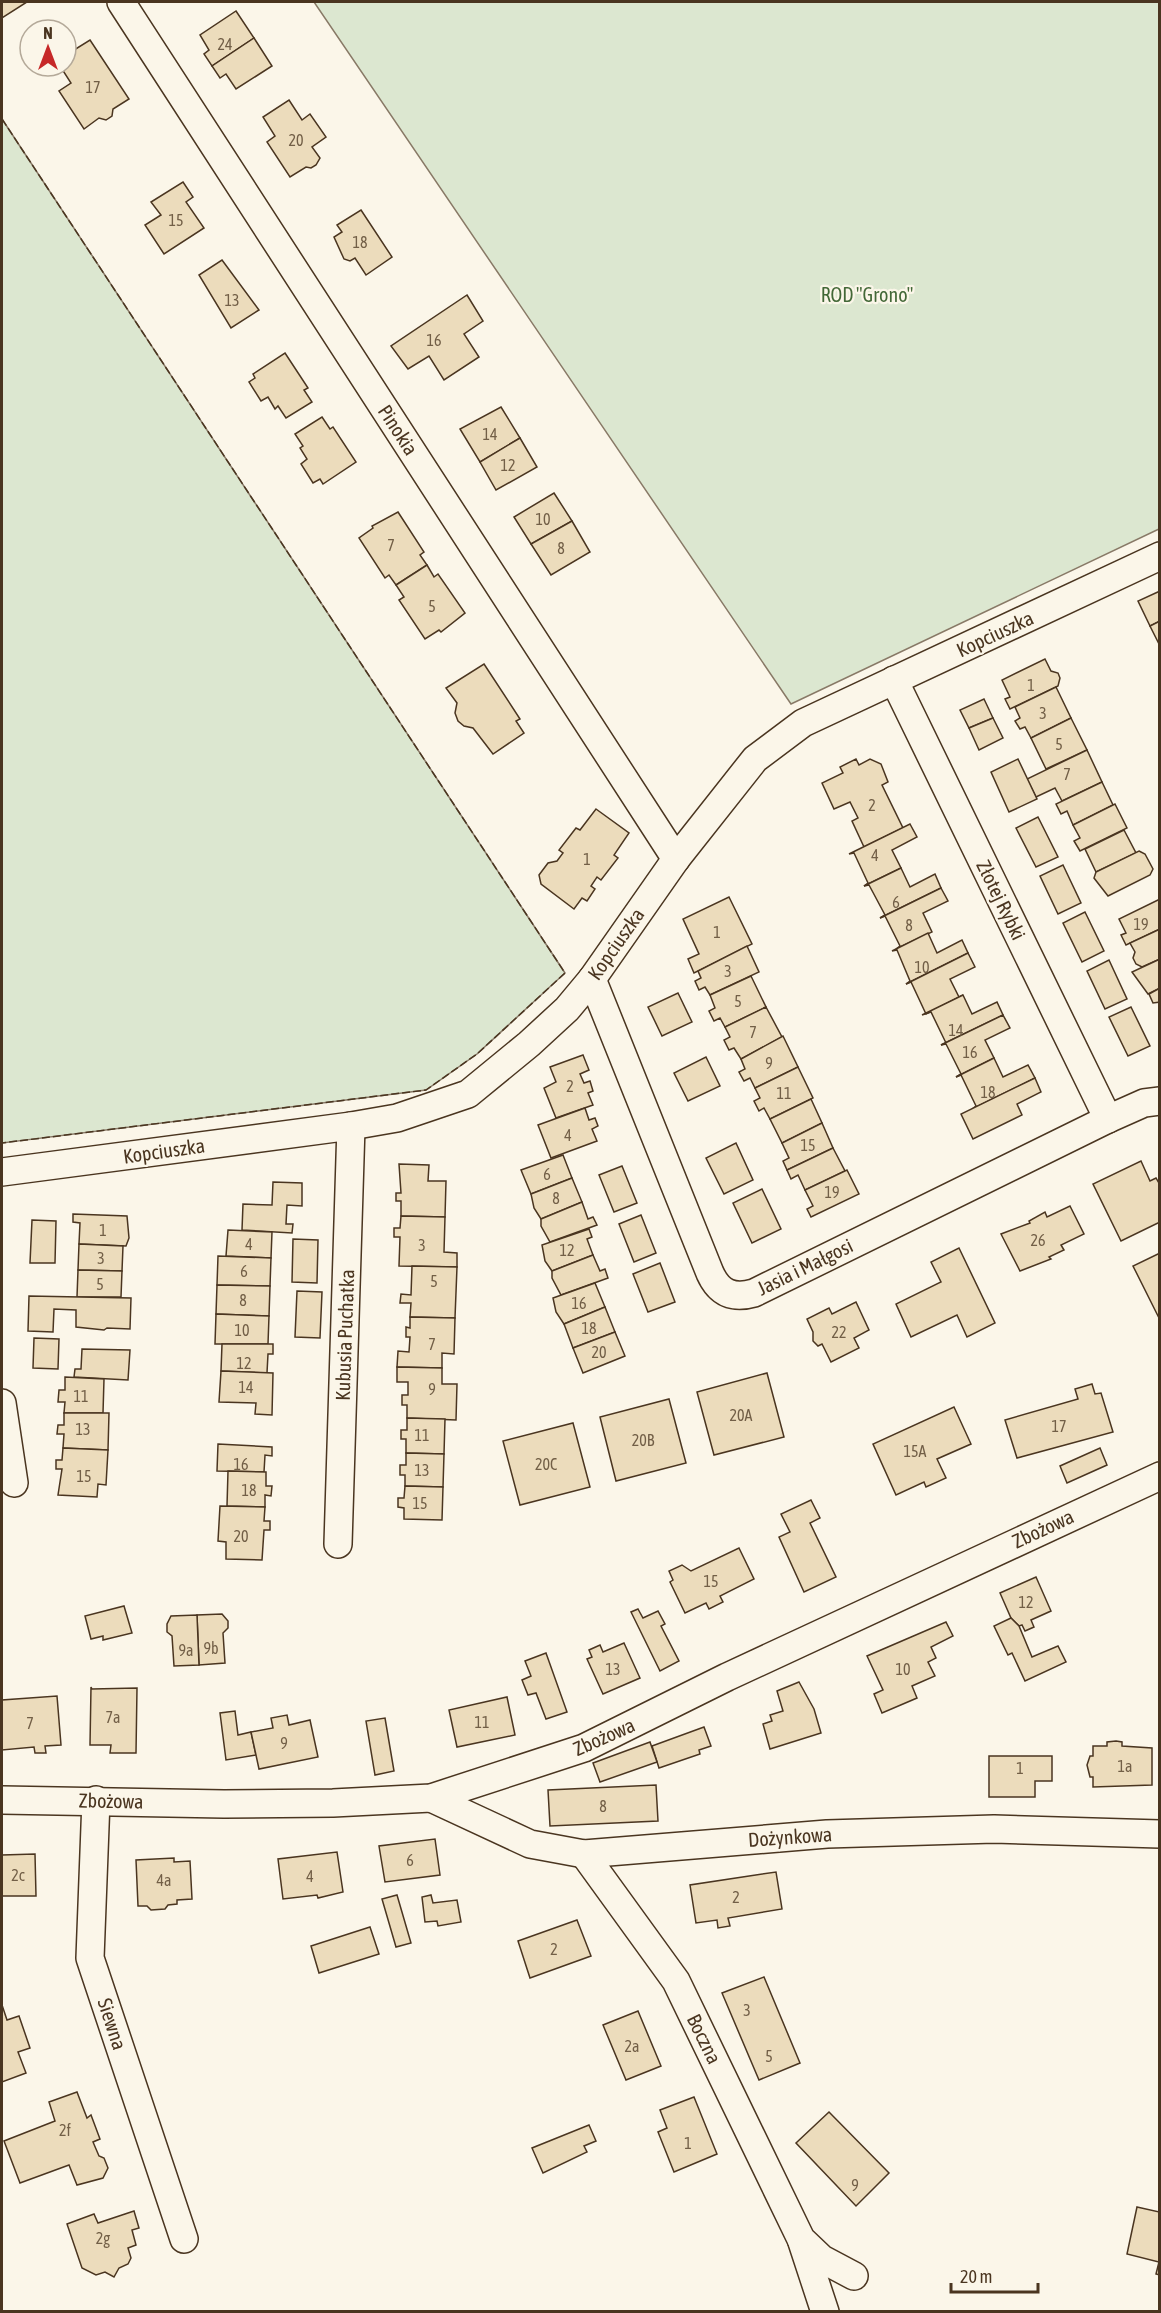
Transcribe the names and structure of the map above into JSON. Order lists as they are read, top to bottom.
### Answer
{
  "streets": {
    "street": [
      "Pinokia",
      "Kopciuszka",
      "Złotej Rybki",
      "Jasia i Małgosi",
      "Kubusia Puchatka",
      "Zbożowa",
      "Dożynkowa",
      "Siewna",
      "Boczna"
    ]
  },
  "crossings": [
    ["Pinokia", "Kopciuszka"],
    ["Kopciuszka", "Złotej Rybki"],
    ["Kopciuszka", "Jasia i Małgosi"],
    ["Kopciuszka", "Kubusia Puchatka"],
    ["Złotej Rybki", "Jasia i Małgosi"],
    ["Zbożowa", "Dożynkowa"],
    ["Zbożowa", "Siewna"],
    ["Dożynkowa", "Boczna"]
  ],
  "parks": ["ROD \"Grono\""],
  "house_numbers": [
    "24",
    "17",
    "20",
    "15",
    "18",
    "13",
    "16",
    "14",
    "12",
    "10",
    "7",
    "8",
    "5",
    "1",
    "3",
    "5",
    "7",
    "2",
    "4",
    "1",
    "6",
    "19",
    "8",
    "1",
    "10",
    "3",
    "5",
    "14",
    "7",
    "16",
    "9",
    "2",
    "18",
    "11",
    "4",
    "15",
    "6",
    "19",
    "8",
    "1",
    "26",
    "4",
    "3",
    "12",
    "3",
    "6",
    "5",
    "5",
    "8",
    "16",
    "18",
    "10",
    "22",
    "7",
    "20",
    "12",
    "14",
    "9",
    "11",
    "20A",
    "17",
    "13",
    "11",
    "20B",
    "15A",
    "16",
    "20C",
    "13",
    "15",
    "18",
    "15",
    "20",
    "15",
    "12",
    "9b",
    "9a",
    "13",
    "10",
    "7a",
    "11",
    "7",
    "9",
    "1a",
    "1",
    "8",
    "6",
    "2c",
    "4",
    "4a",
    "2",
    "2",
    "3",
    "2a",
    "5",
    "2f",
    "1",
    "9",
    "2g"
  ],
  "scale_bar": "20 m",
  "north": "top"
}
